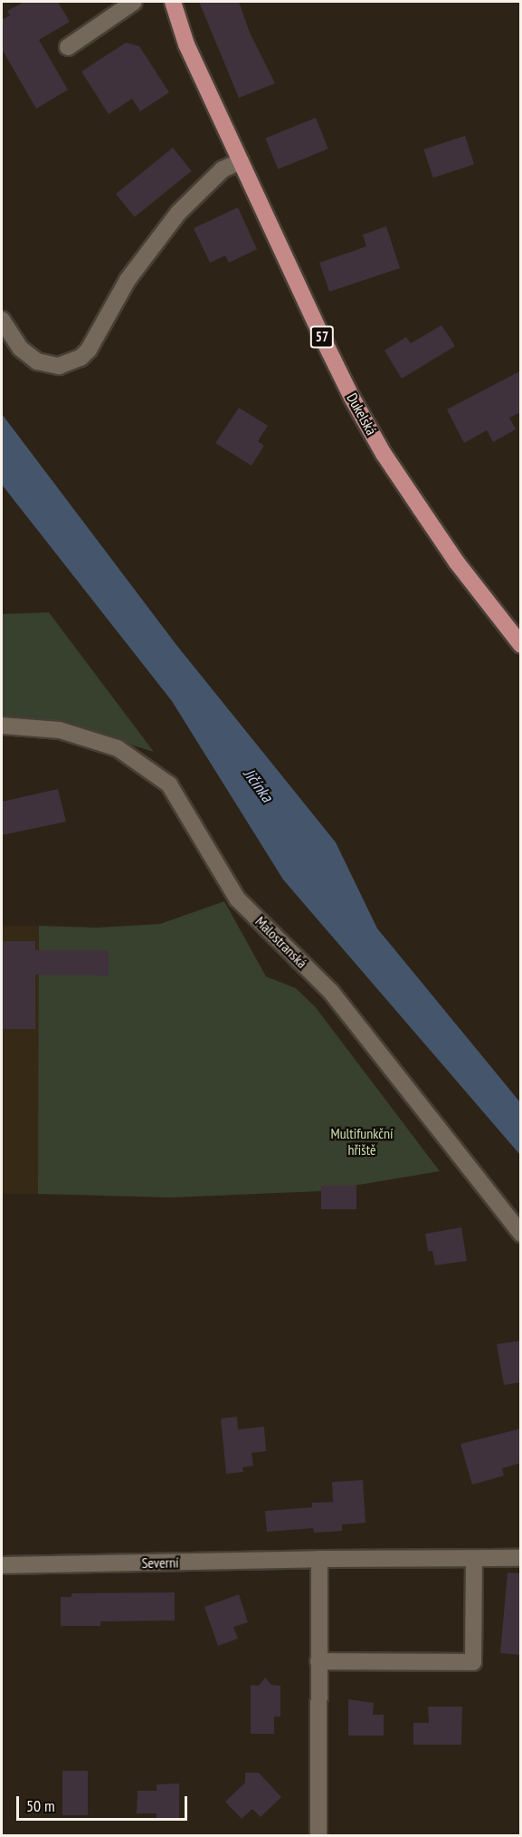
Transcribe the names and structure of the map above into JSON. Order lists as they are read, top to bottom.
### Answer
{
  "streets": {
    "main road": ["57", "Dukelská"],
    "street": ["Malostranská", "Severní"]
  },
  "water": ["Jičínka"],
  "parks": ["Multifunkční hřiště"],
  "scale_bar": "50 m"
}
